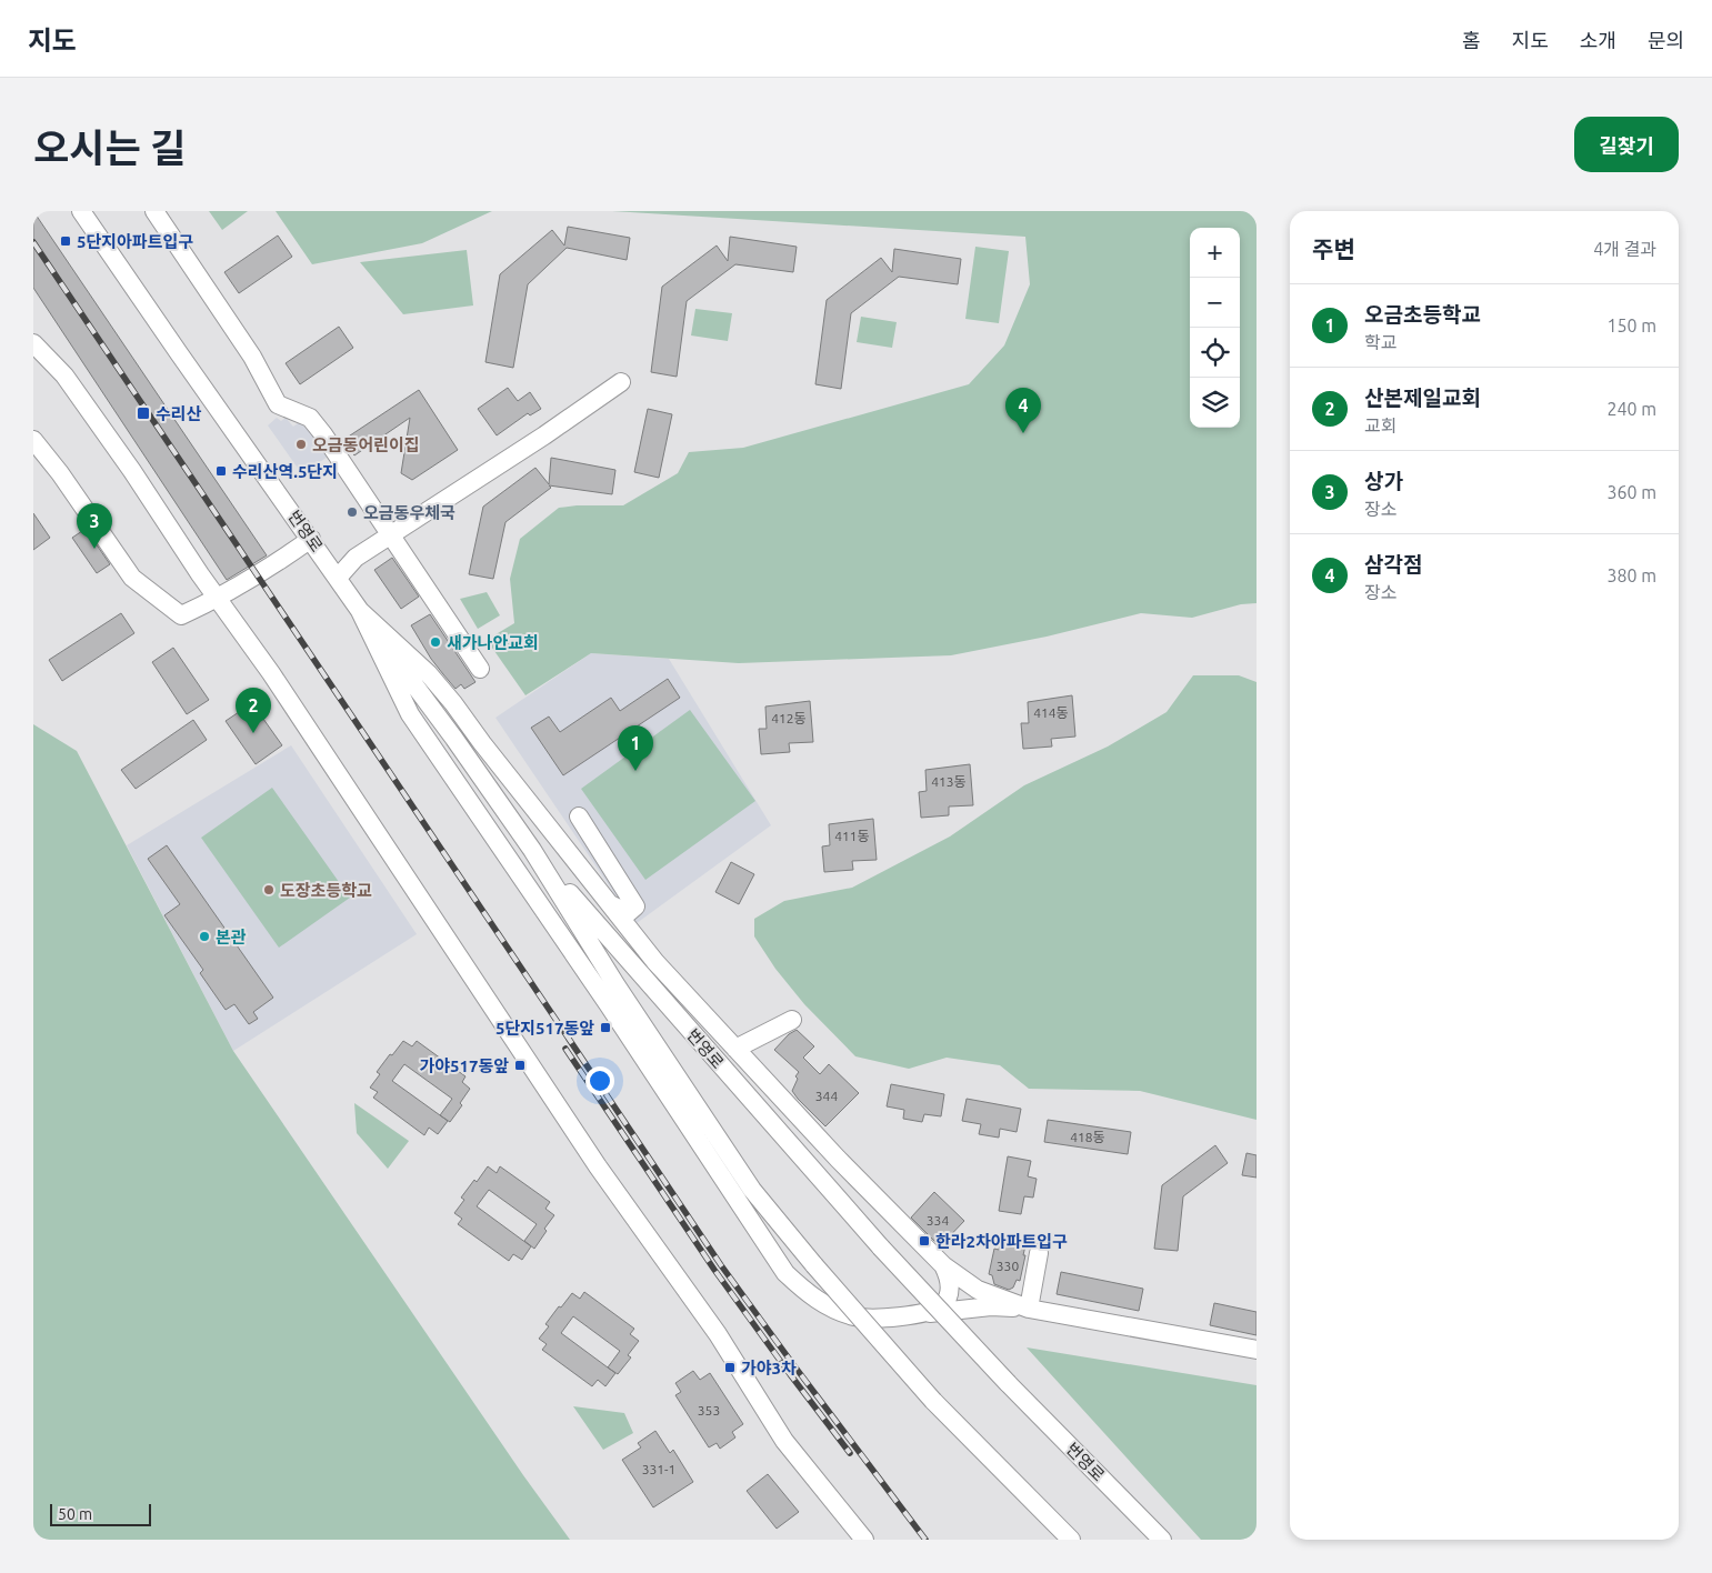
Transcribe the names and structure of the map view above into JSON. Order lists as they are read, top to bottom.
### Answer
{
  "streets": {
    "street": ["번영로"]
  },
  "places": {
    "transit": [
      "5단지아파트입구",
      "수리산",
      "수리산역.5단지",
      "5단지517동앞",
      "가야517동앞",
      "한라2차아파트입구",
      "가야3차"
    ],
    "other": [
      "오금동어린이집",
      "오금동우체국",
      "새가나안교회",
      "도장초등학교",
      "본관"
    ]
  },
  "house_numbers": [
    "414동",
    "412동",
    "413동",
    "411동",
    "344",
    "418동",
    "334",
    "330",
    "353",
    "331-1"
  ],
  "scale_bar": "50 m",
  "page": {
    "header": "지도",
    "nav": [
      "홈",
      "지도",
      "소개",
      "문의"
    ],
    "title": "오시는 길",
    "buttons": "길찾기",
    "heading": ["주변", "4개 결과"],
    "map_buttons": ["+", "−"],
    "list": [
      {
        "mark": "1",
        "name": "오금초등학교",
        "note": "학교",
        "value": "150 m"
      },
      {
        "mark": "2",
        "name": "산본제일교회",
        "note": "교회",
        "value": "240 m"
      },
      {
        "mark": "3",
        "name": "상가",
        "note": "장소",
        "value": "360 m"
      },
      {
        "mark": "4",
        "name": "삼각점",
        "note": "장소",
        "value": "380 m"
      }
    ],
    "pins": [
      "4",
      "3",
      "2",
      "1"
    ],
    "scale": "50 m"
  }
}
